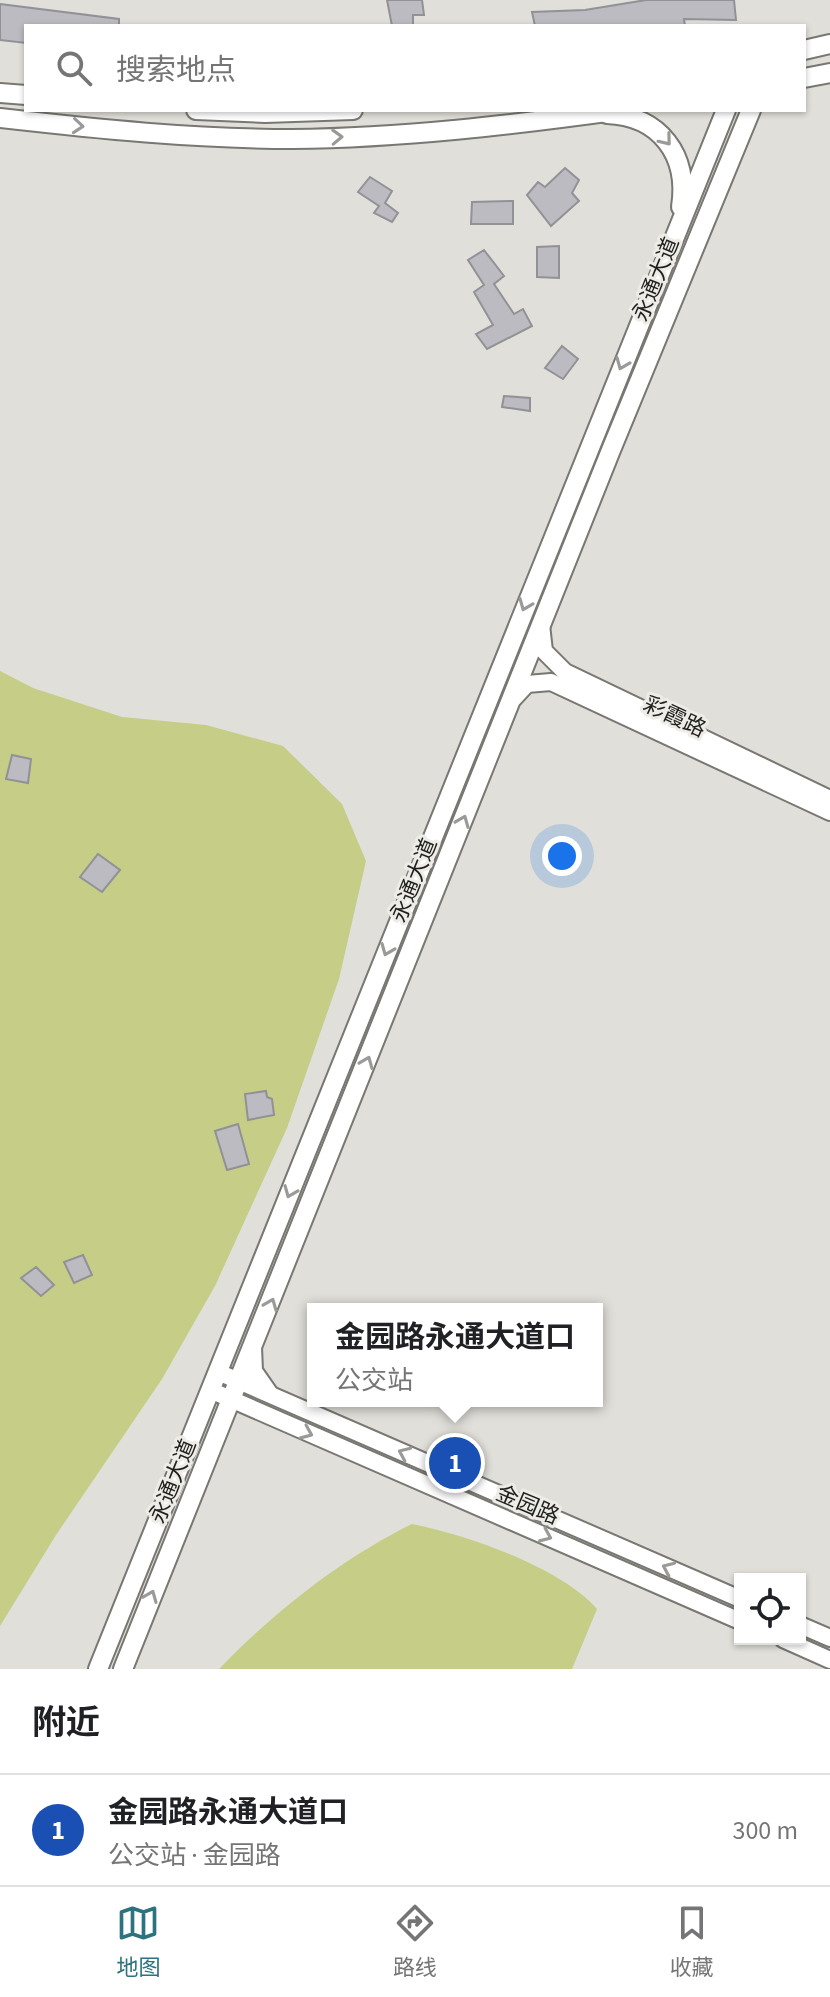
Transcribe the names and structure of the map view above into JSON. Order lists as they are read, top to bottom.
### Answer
{
  "streets": {
    "main road": ["永通大道", "彩霞路", "金园路"]
  },
  "crossings": [
    ["永通大道", "彩霞路"],
    ["永通大道", "金园路"]
  ],
  "page": {
    "search": "搜索地点",
    "popup": ["金园路永通大道口", "公交站"],
    "pins": "1",
    "heading": "附近",
    "list": [
      {
        "mark": "1",
        "name": "金园路永通大道口",
        "note": "公交站 · 金园路",
        "value": "300 m"
      }
    ],
    "nav": ["地图", "路线", "收藏"]
  }
}
